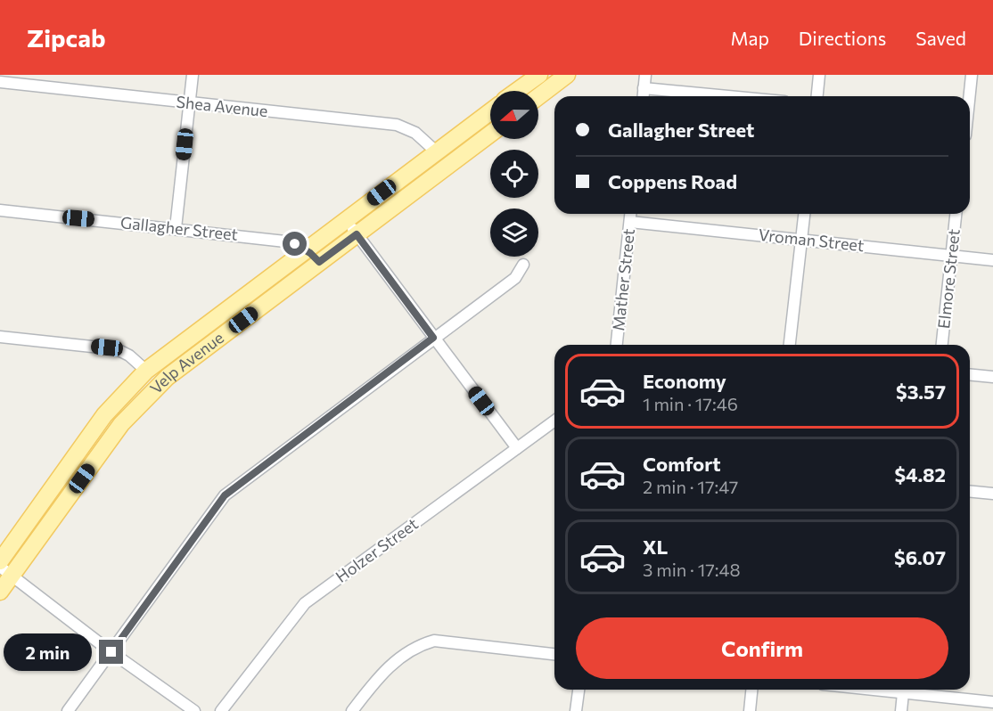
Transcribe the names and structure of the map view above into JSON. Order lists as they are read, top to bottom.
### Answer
{
  "streets": {
    "main road": ["Velp Avenue"],
    "street": [
      "Shea Avenue",
      "Gallagher Street",
      "Vroman Street",
      "Elmore Street",
      "Mather Street",
      "Holzer Street"
    ]
  },
  "crossings": [
    ["Shea Avenue", "Velp Avenue"],
    ["Gallagher Street", "Velp Avenue"],
    ["Vroman Street", "Elmore Street"],
    ["Vroman Street", "Mather Street"]
  ],
  "north": "left",
  "page": {
    "header": "Zipcab",
    "nav": ["Map", "Directions", "Saved"],
    "banner": ["Gallagher Street", "Coppens Road"],
    "list": [
      {
        "name": "Economy",
        "note": "1 min · 17:46",
        "value": "$3.57"
      },
      {
        "name": "Comfort",
        "note": "2 min · 17:47",
        "value": "$4.82"
      },
      {
        "name": "XL",
        "note": "3 min · 17:48",
        "value": "$6.07"
      }
    ],
    "buttons": "Confirm",
    "bubble": "2 min"
  }
}
